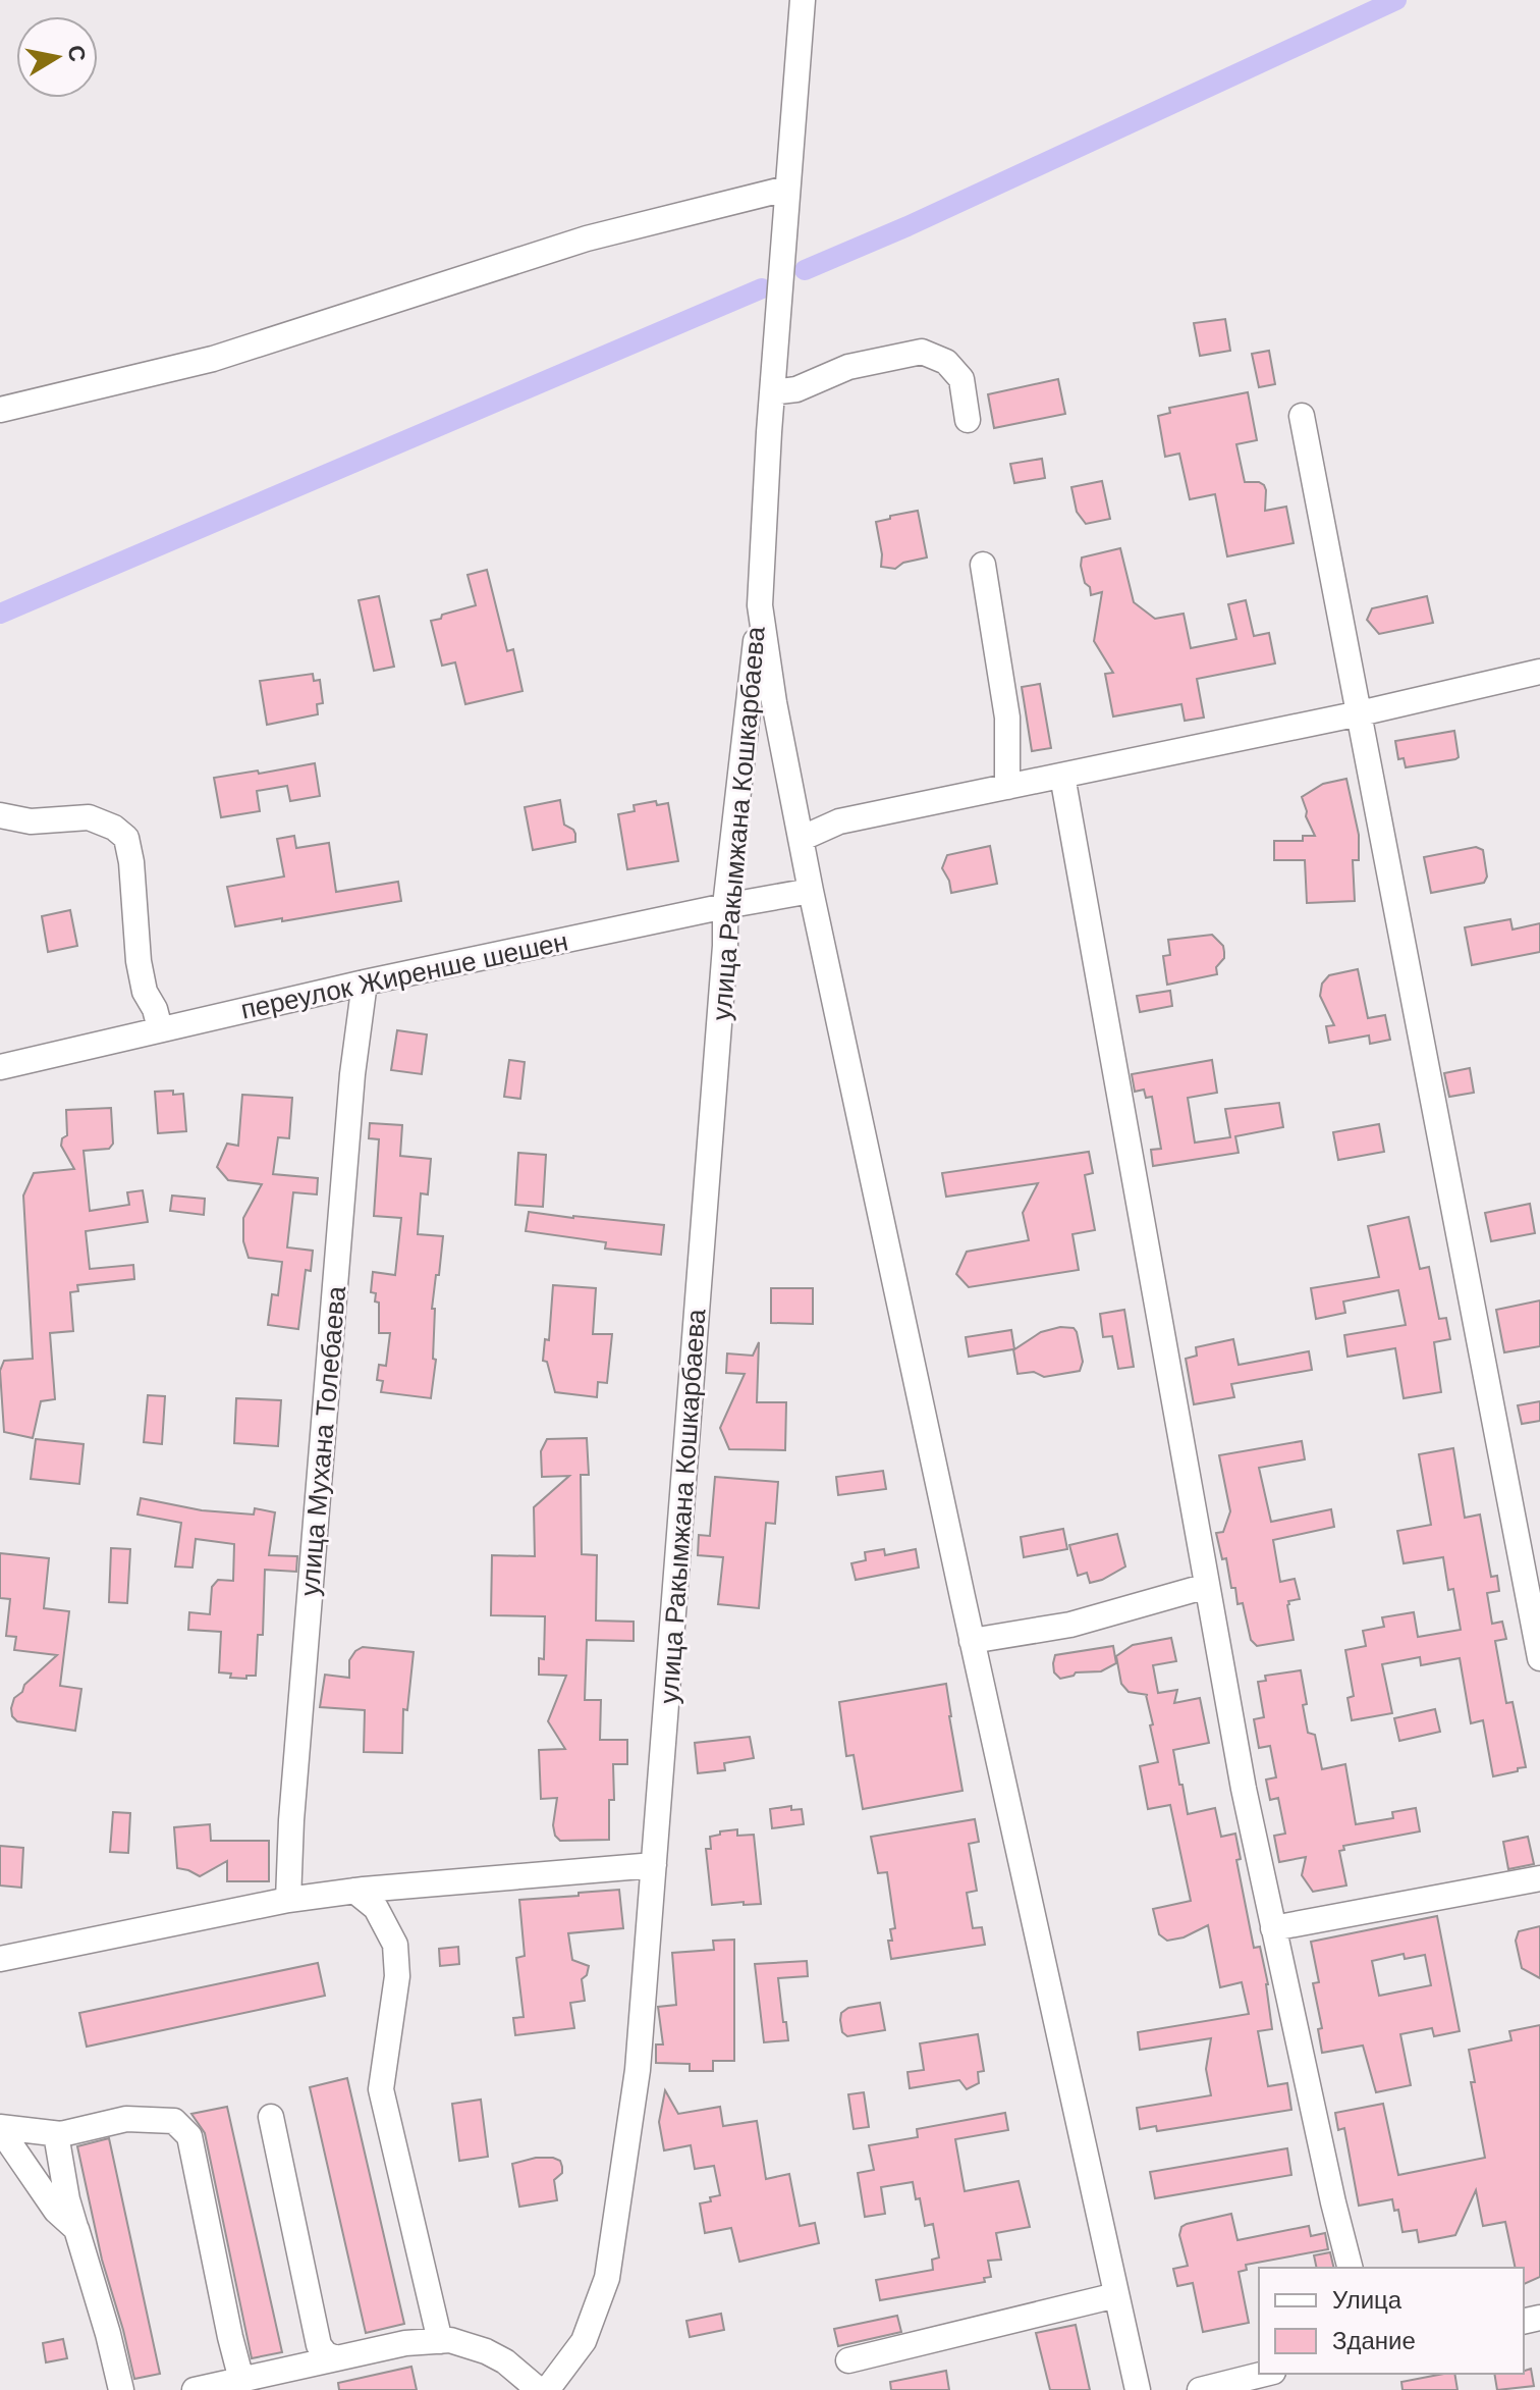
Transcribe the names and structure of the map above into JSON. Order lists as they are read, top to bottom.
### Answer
{
  "streets": {
    "street": ["улица Ракымжана Кошкарбаева", "переулок Жиренше шешен", "улица Мухана Толебаева"]
  },
  "crossings": [
    ["улица Ракымжана Кошкарбаева", "переулок Жиренше шешен"],
    ["переулок Жиренше шешен", "улица Мухана Толебаева"]
  ],
  "legend": ["Улица", "Здание"],
  "north": "right"
}
